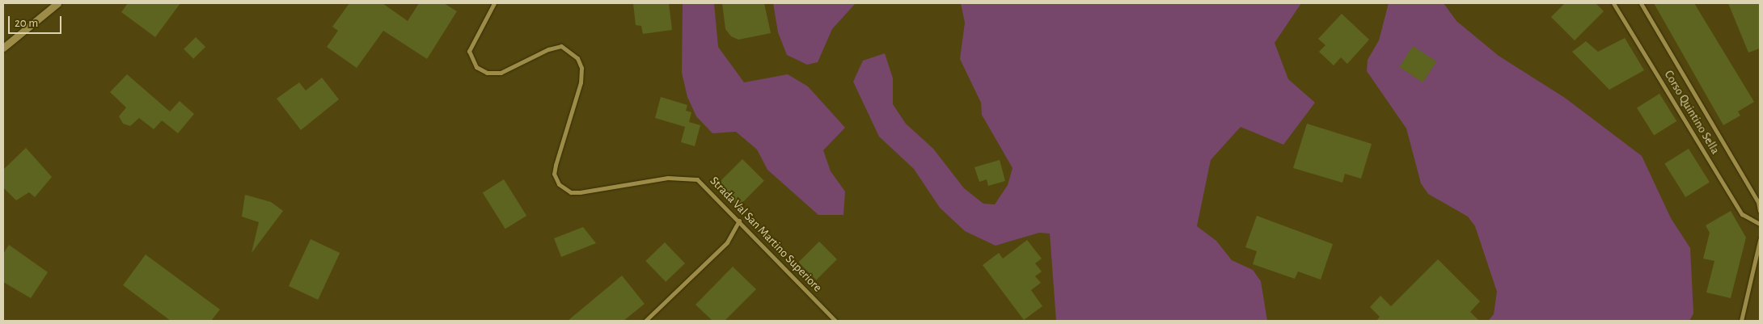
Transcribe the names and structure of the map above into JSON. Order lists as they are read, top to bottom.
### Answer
{
  "streets": {
    "street": ["Corso Quintino Sella", "Strada Val San Martino Superiore"]
  },
  "scale_bar": "20 m"
}
